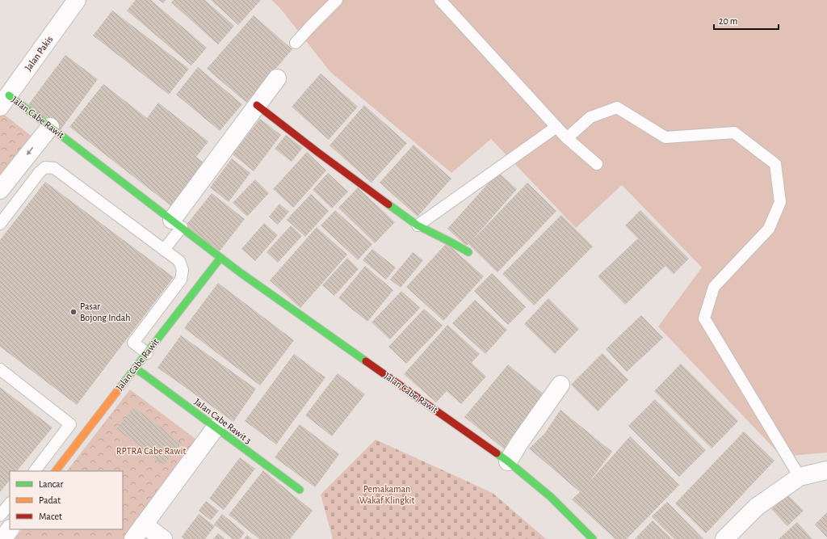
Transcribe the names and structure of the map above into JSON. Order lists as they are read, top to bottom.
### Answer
{
  "streets": {
    "street": ["Jalan Pakis", "Jalan Cabe Rawit", "Jalan Cabe Rawit 3"]
  },
  "crossings": [
    ["Jalan Pakis", "Jalan Cabe Rawit"],
    ["Jalan Cabe Rawit", "Jalan Cabe Rawit 3"]
  ],
  "parks": ["RPTRA Cabe Rawit", "Pemakaman Wakaf Klingkit"],
  "places": ["Pasar Bojong Indah"],
  "legend": ["Lancar", "Padat", "Macet"],
  "scale_bar": "20 m"
}
